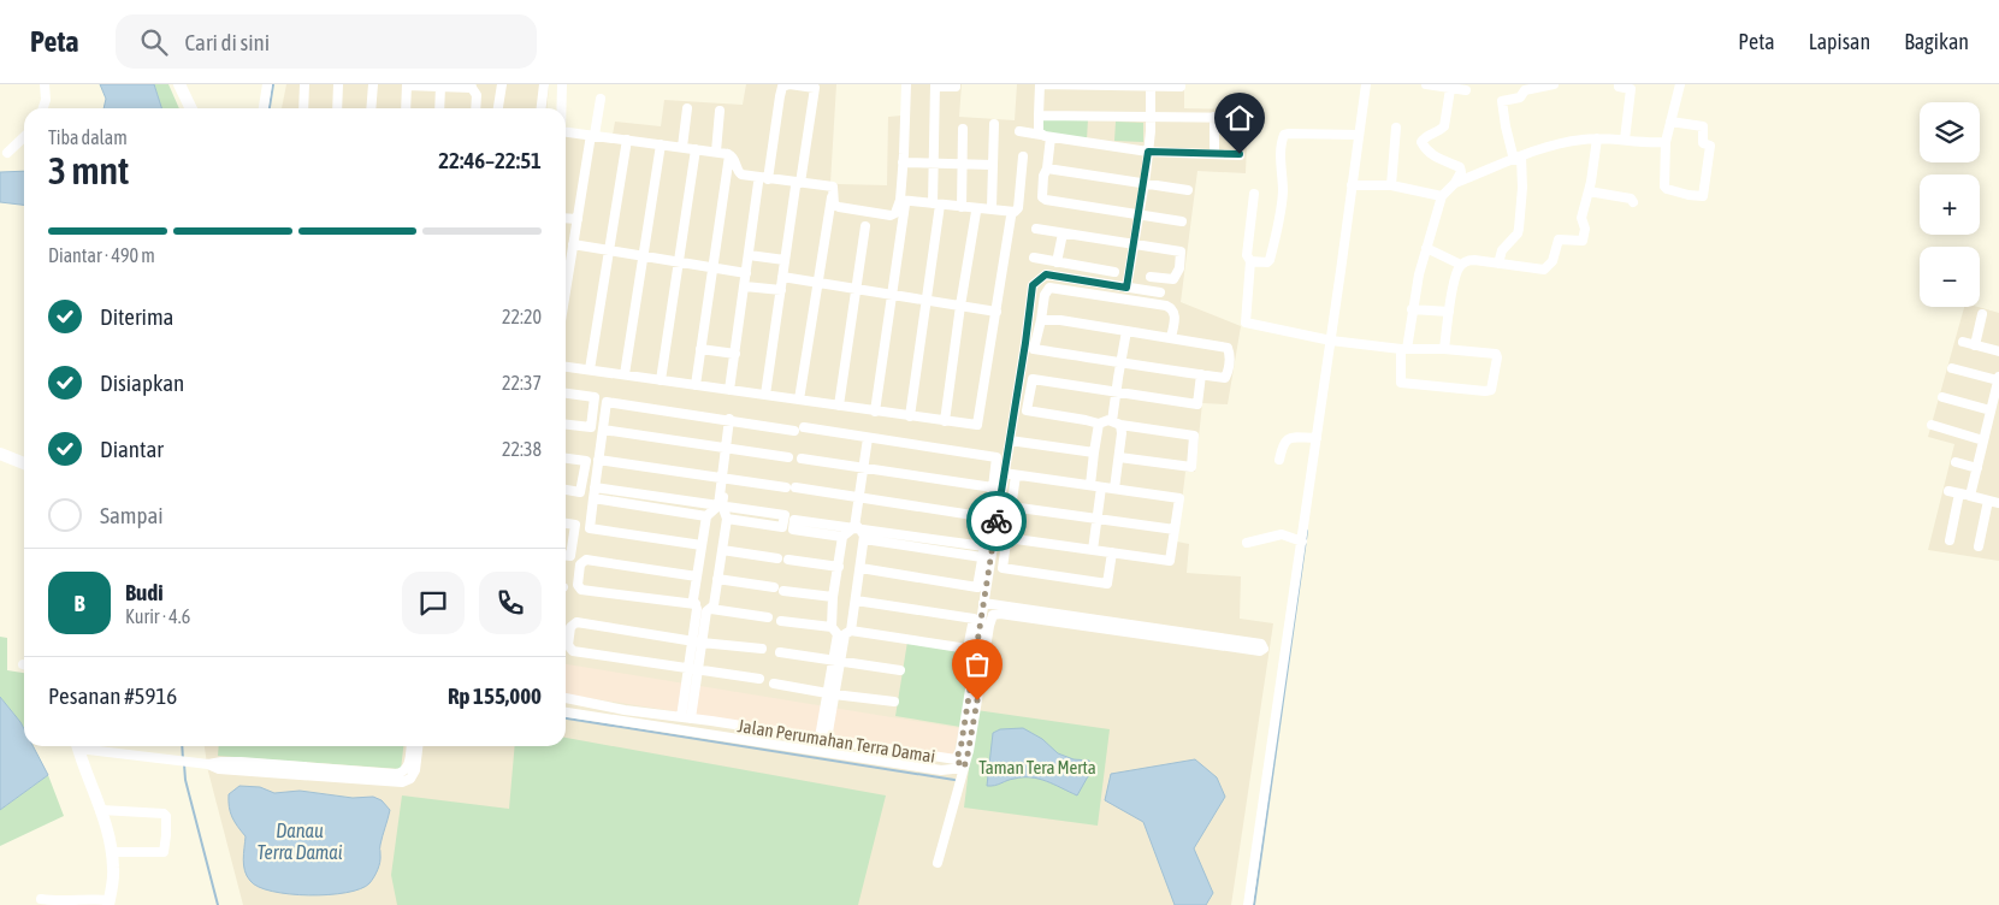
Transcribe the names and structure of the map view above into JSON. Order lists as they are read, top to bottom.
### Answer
{
  "streets": {
    "street": ["Jalan Perumahan Terra Damai"]
  },
  "water": ["Danau Terra Damai"],
  "parks": ["Taman Tera Merta"],
  "page": {
    "header": "Peta",
    "search": "Cari di sini",
    "nav": ["Peta", "Lapisan", "Bagikan"],
    "map_buttons": ["+", "−"],
    "heading": ["3 mnt", "Tiba dalam", "22:46–22:51"],
    "panel": [
      "Budi",
      "Kurir · 4.6",
      "Pesanan #5916",
      "Rp 155,000"
    ],
    "bar": "Diantar · 490 m",
    "list": [
      ["Diterima", "22:20"],
      ["Disiapkan", "22:37"],
      ["Diantar", "22:38"],
      "Sampai"
    ],
    "round": "B"
  }
}
